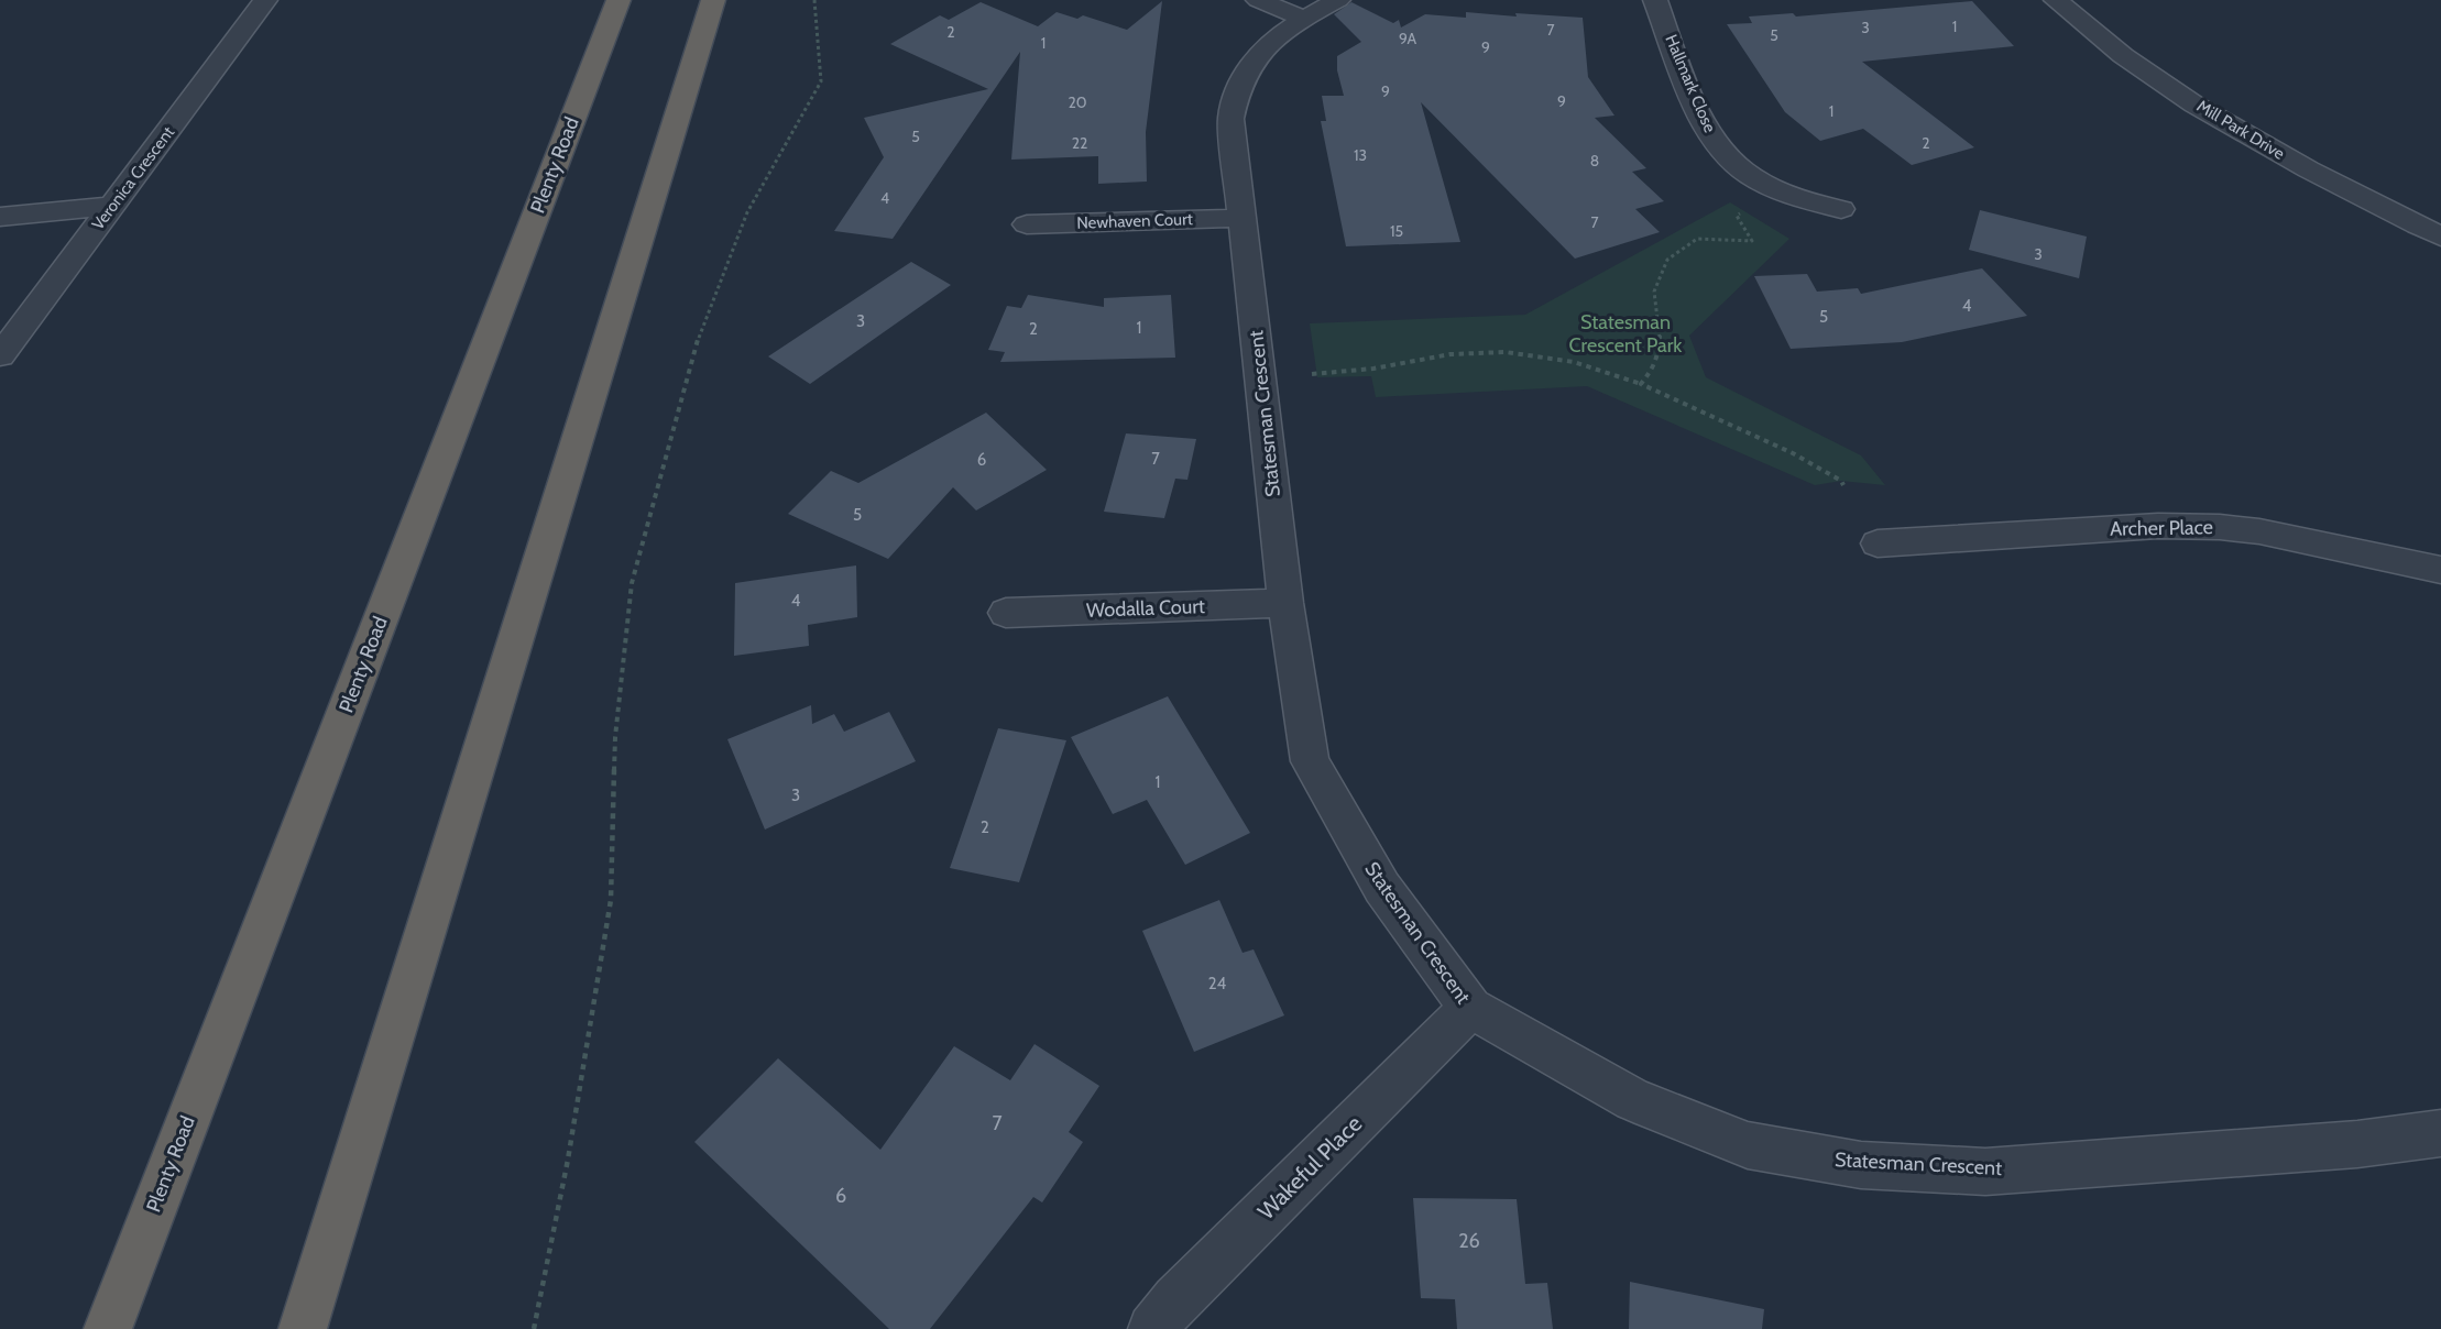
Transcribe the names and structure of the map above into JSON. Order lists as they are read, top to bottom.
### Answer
{
  "streets": {
    "highway": ["Plenty Road"],
    "street": [
      "Hallmark Close",
      "Mill Park Drive",
      "Veronica Crescent",
      "Newhaven Court",
      "Statesman Crescent",
      "Archer Place",
      "Wodalla Court",
      "Wakeful Place"
    ]
  },
  "crossings": [
    ["Newhaven Court", "Statesman Crescent"],
    ["Statesman Crescent", "Wodalla Court"],
    ["Statesman Crescent", "Wakeful Place"]
  ],
  "parks": ["Statesman Crescent Park"],
  "house_numbers": [
    "1",
    "3",
    "7",
    "2",
    "5",
    "9A",
    "1",
    "9",
    "9",
    "9",
    "20",
    "1",
    "5",
    "22",
    "2",
    "13",
    "8",
    "4",
    "7",
    "15",
    "3",
    "4",
    "5",
    "3",
    "1",
    "2",
    "7",
    "6",
    "5",
    "4",
    "1",
    "3",
    "2",
    "24",
    "7",
    "6",
    "26"
  ]
}
